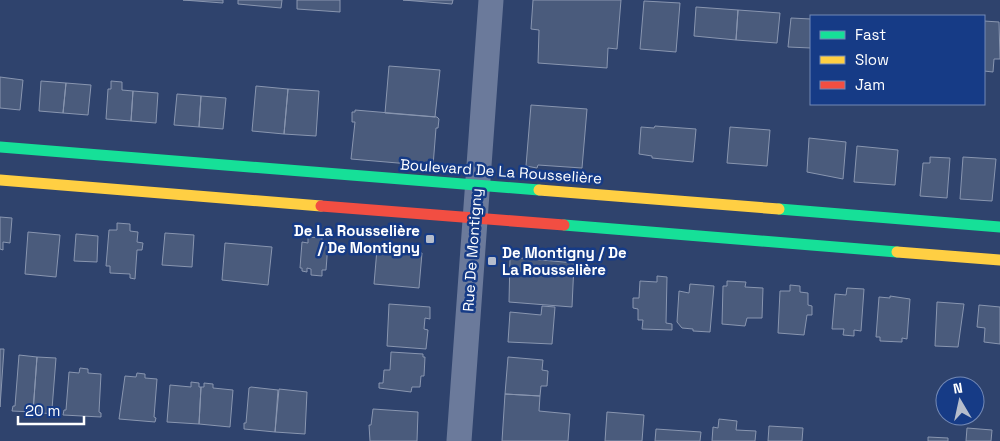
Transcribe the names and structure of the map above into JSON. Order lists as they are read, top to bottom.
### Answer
{
  "streets": {
    "street": ["Boulevard De La Rousselière", "Rue De Montigny"]
  },
  "crossings": [
    ["Boulevard De La Rousselière", "Rue De Montigny"]
  ],
  "places": {
    "transit": ["De La Rousselière / De Montigny", "De Montigny / De La Rousselière"]
  },
  "legend": ["Fast", "Slow", "Jam"],
  "scale_bar": "20 m",
  "north": "top"
}
